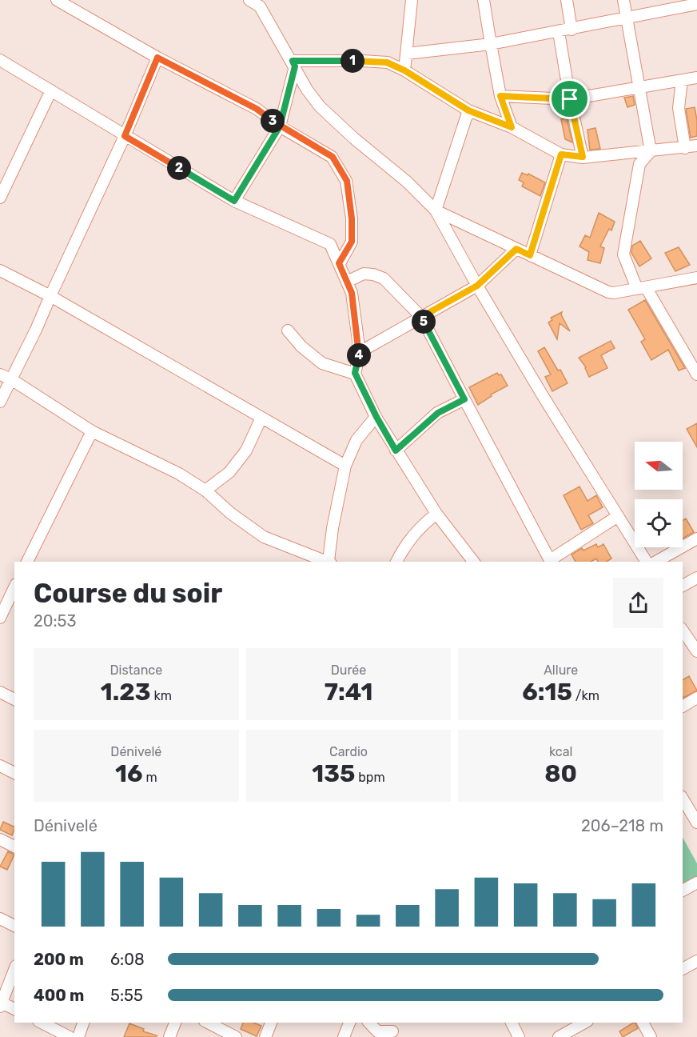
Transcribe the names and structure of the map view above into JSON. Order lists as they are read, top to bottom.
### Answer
{
  "north": "left",
  "page": {
    "pins": [
      "1",
      "3",
      "2",
      "5",
      "4"
    ],
    "heading": ["Course du soir", "20:53"],
    "stats": [
      ["Distance", "1.23 km"],
      ["Durée", "7:41"],
      ["Allure", "6:15 /km"],
      ["Dénivelé", "16 m"],
      ["Cardio", "135 bpm"],
      ["kcal", "80"]
    ],
    "chart": ["Dénivelé", "206–218 m"],
    "list": [
      {
        "name": "200 m",
        "note": "6:08"
      },
      {
        "name": "400 m",
        "note": "5:55"
      }
    ]
  }
}
